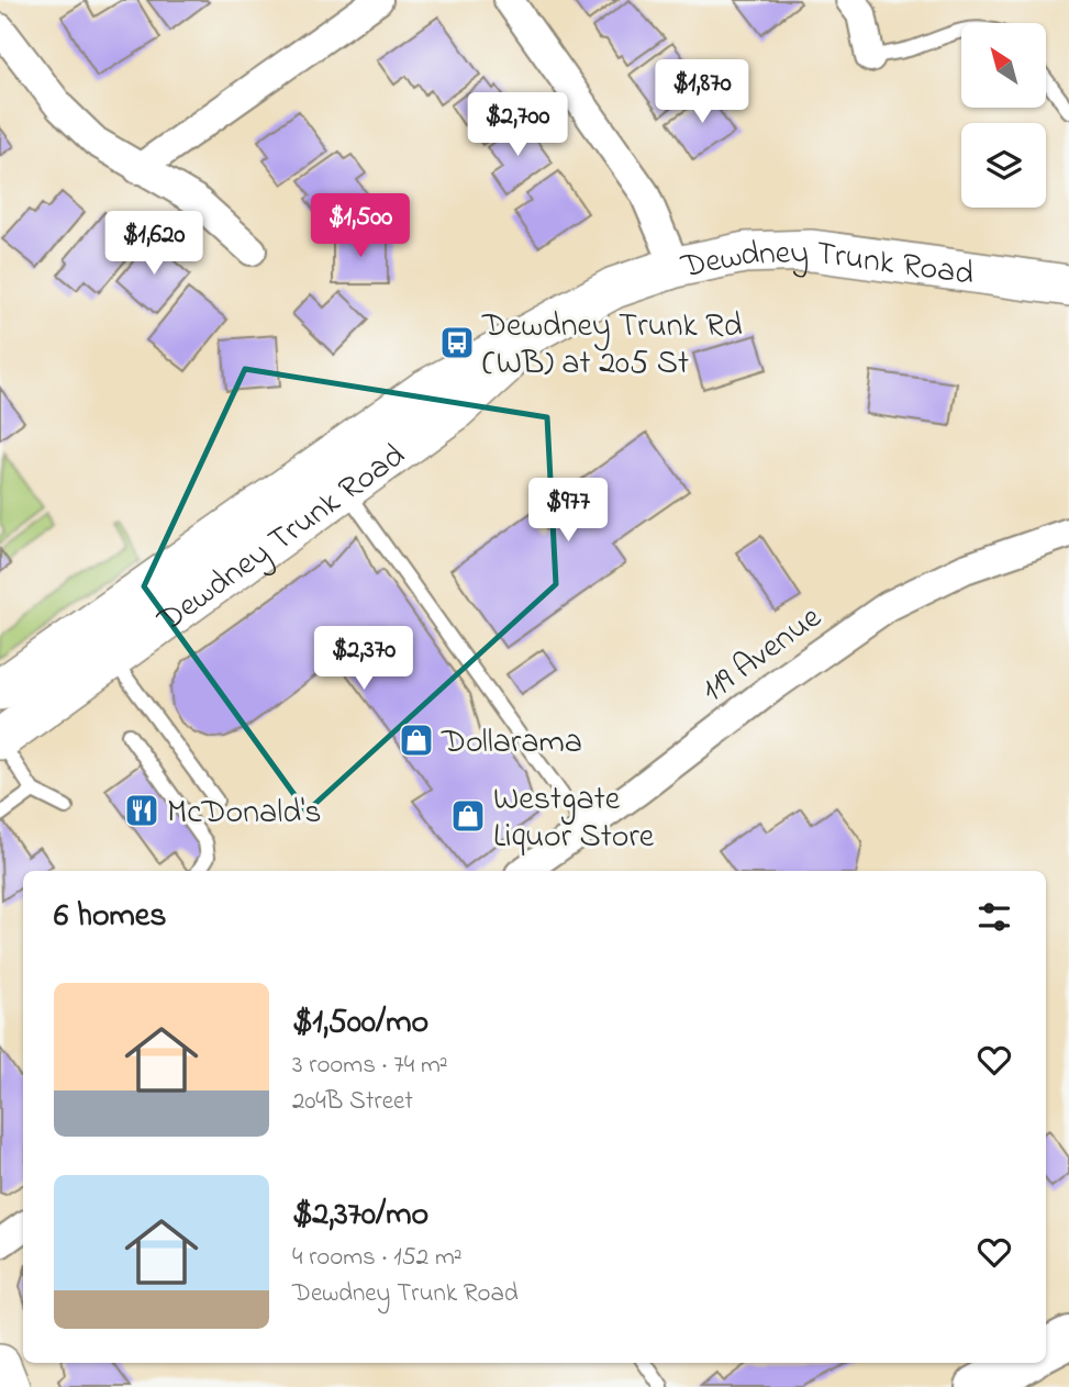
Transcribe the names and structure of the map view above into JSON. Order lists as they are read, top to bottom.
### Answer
{
  "streets": {
    "main road": ["Dewdney Trunk Road"],
    "street": ["119 Avenue"]
  },
  "places": {
    "bus stop": ["Dewdney Trunk Rd (WB) at 205 St"],
    "shop": ["Dollarama", "Westgate Liquor Store"],
    "restaurant": ["McDonald's"]
  },
  "north": "top left",
  "page": {
    "price": [
      "$1,870",
      "$2,700",
      "$1,500",
      "$1,620",
      "$977",
      "$2,370"
    ],
    "heading": "6 homes",
    "list": [
      {
        "name": "$1,500/mo",
        "note": "3 rooms · 74 m² · 204B Street"
      },
      {
        "name": "$2,370/mo",
        "note": "4 rooms · 152 m² · Dewdney Trunk Road"
      }
    ]
  }
}
